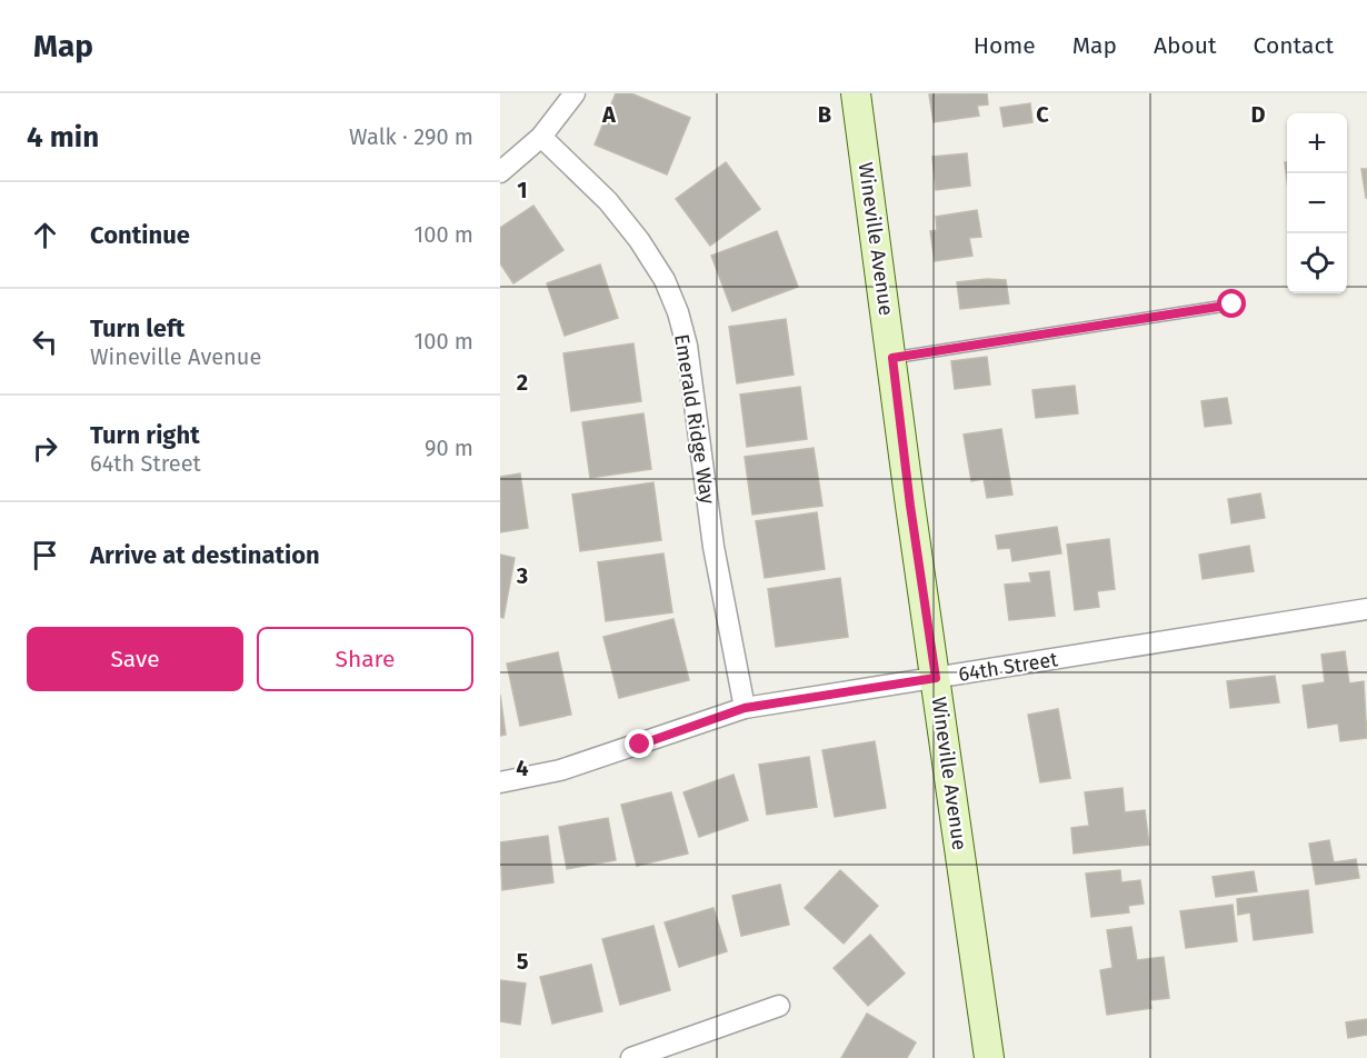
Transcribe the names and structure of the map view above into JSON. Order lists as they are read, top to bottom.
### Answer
{
  "streets": {
    "street": ["Wineville Avenue", "Emerald Ridge Way", "64th Street"]
  },
  "crossings": [
    ["Wineville Avenue", "64th Street"],
    ["Emerald Ridge Way", "64th Street"]
  ],
  "page": {
    "header": "Map",
    "nav": [
      "Home",
      "Map",
      "About",
      "Contact"
    ],
    "heading": ["4 min", "Walk · 290 m"],
    "map_buttons": ["+", "−"],
    "list": [
      ["Continue", "100 m"],
      ["Turn left", "Wineville Avenue", "100 m"],
      ["Turn right", "64th Street", "90 m"],
      "Arrive at destination"
    ],
    "buttons": ["Save", "Share"]
  },
  "grid": {
    "columns": [
      "A",
      "B",
      "C",
      "D"
    ],
    "rows": [
      "1",
      "2",
      "3",
      "4",
      "5"
    ]
  }
}
